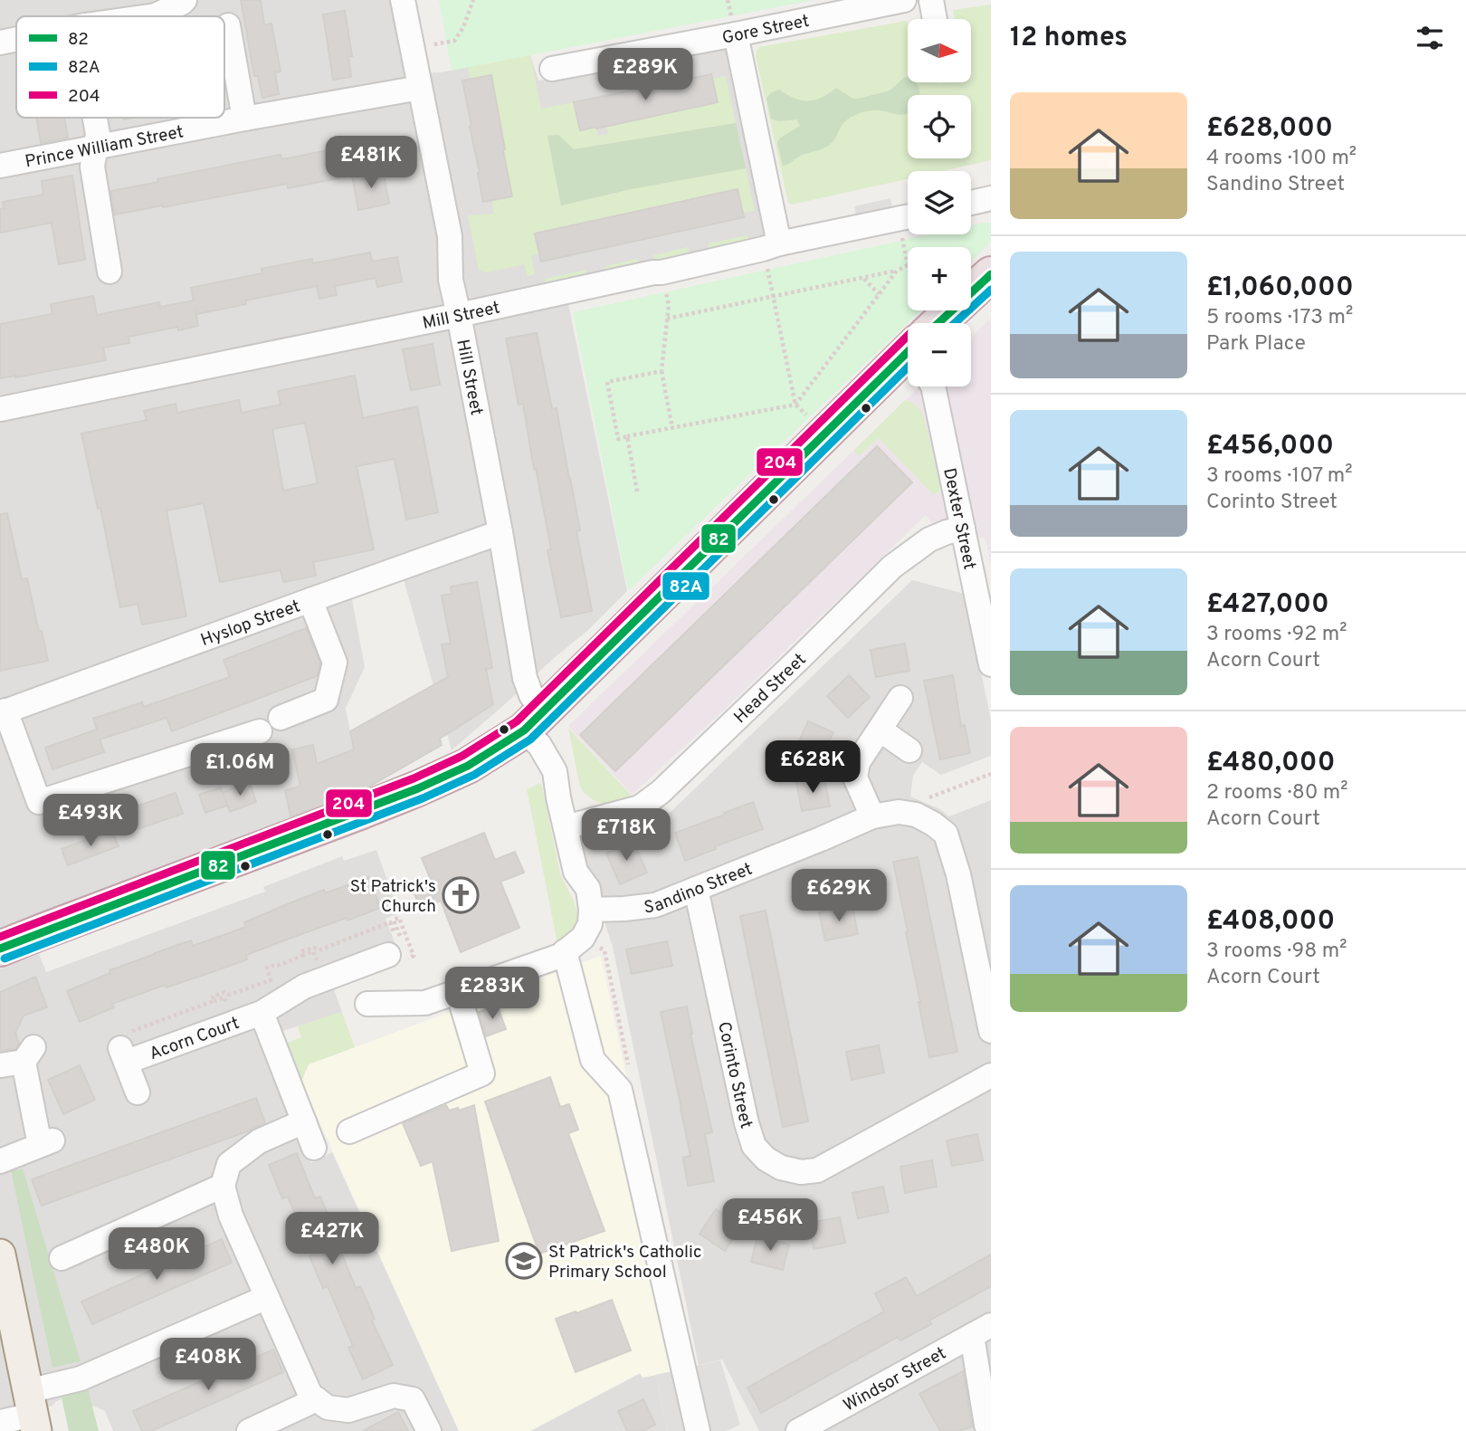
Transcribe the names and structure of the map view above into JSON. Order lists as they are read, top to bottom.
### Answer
{
  "streets": {
    "street": [
      "Gore Street",
      "Prince William Street",
      "Mill Street",
      "Hill Street",
      "Dexter Street",
      "Hyslop Street",
      "Head Street",
      "Sandino Street",
      "Acorn Court",
      "Corinto Street",
      "Windsor Street"
    ]
  },
  "crossings": [
    ["Prince William Street", "Hill Street"],
    ["Mill Street", "Hill Street"],
    ["Hill Street", "Hyslop Street"],
    ["Hill Street", "Head Street"],
    ["Hill Street", "Sandino Street"],
    ["Dexter Street", "Head Street"],
    ["Sandino Street", "Corinto Street"]
  ],
  "places": {
    "church": ["St Patrick's Church"],
    "school or university": ["St Patrick's Catholic Primary School"]
  },
  "lines": ["transit line 82", "transit line 82A", "transit line 204"],
  "legend": ["82", "82A", "204"],
  "north": "right",
  "page": {
    "heading": "12 homes",
    "map_buttons": ["+", "−"],
    "price": [
      "£289K",
      "£481K",
      "£628K",
      "£1.06M",
      "£493K",
      "£718K",
      "£629K",
      "£283K",
      "£456K",
      "£427K",
      "£480K",
      "£408K"
    ],
    "list": [
      {
        "name": "£628,000",
        "note": "4 rooms · 100 m² · Sandino Street"
      },
      {
        "name": "£1,060,000",
        "note": "5 rooms · 173 m² · Park Place"
      },
      {
        "name": "£456,000",
        "note": "3 rooms · 107 m² · Corinto Street"
      },
      {
        "name": "£427,000",
        "note": "3 rooms · 92 m² · Acorn Court"
      },
      {
        "name": "£480,000",
        "note": "2 rooms · 80 m² · Acorn Court"
      },
      {
        "name": "£408,000",
        "note": "3 rooms · 98 m² · Acorn Court"
      }
    ]
  }
}
